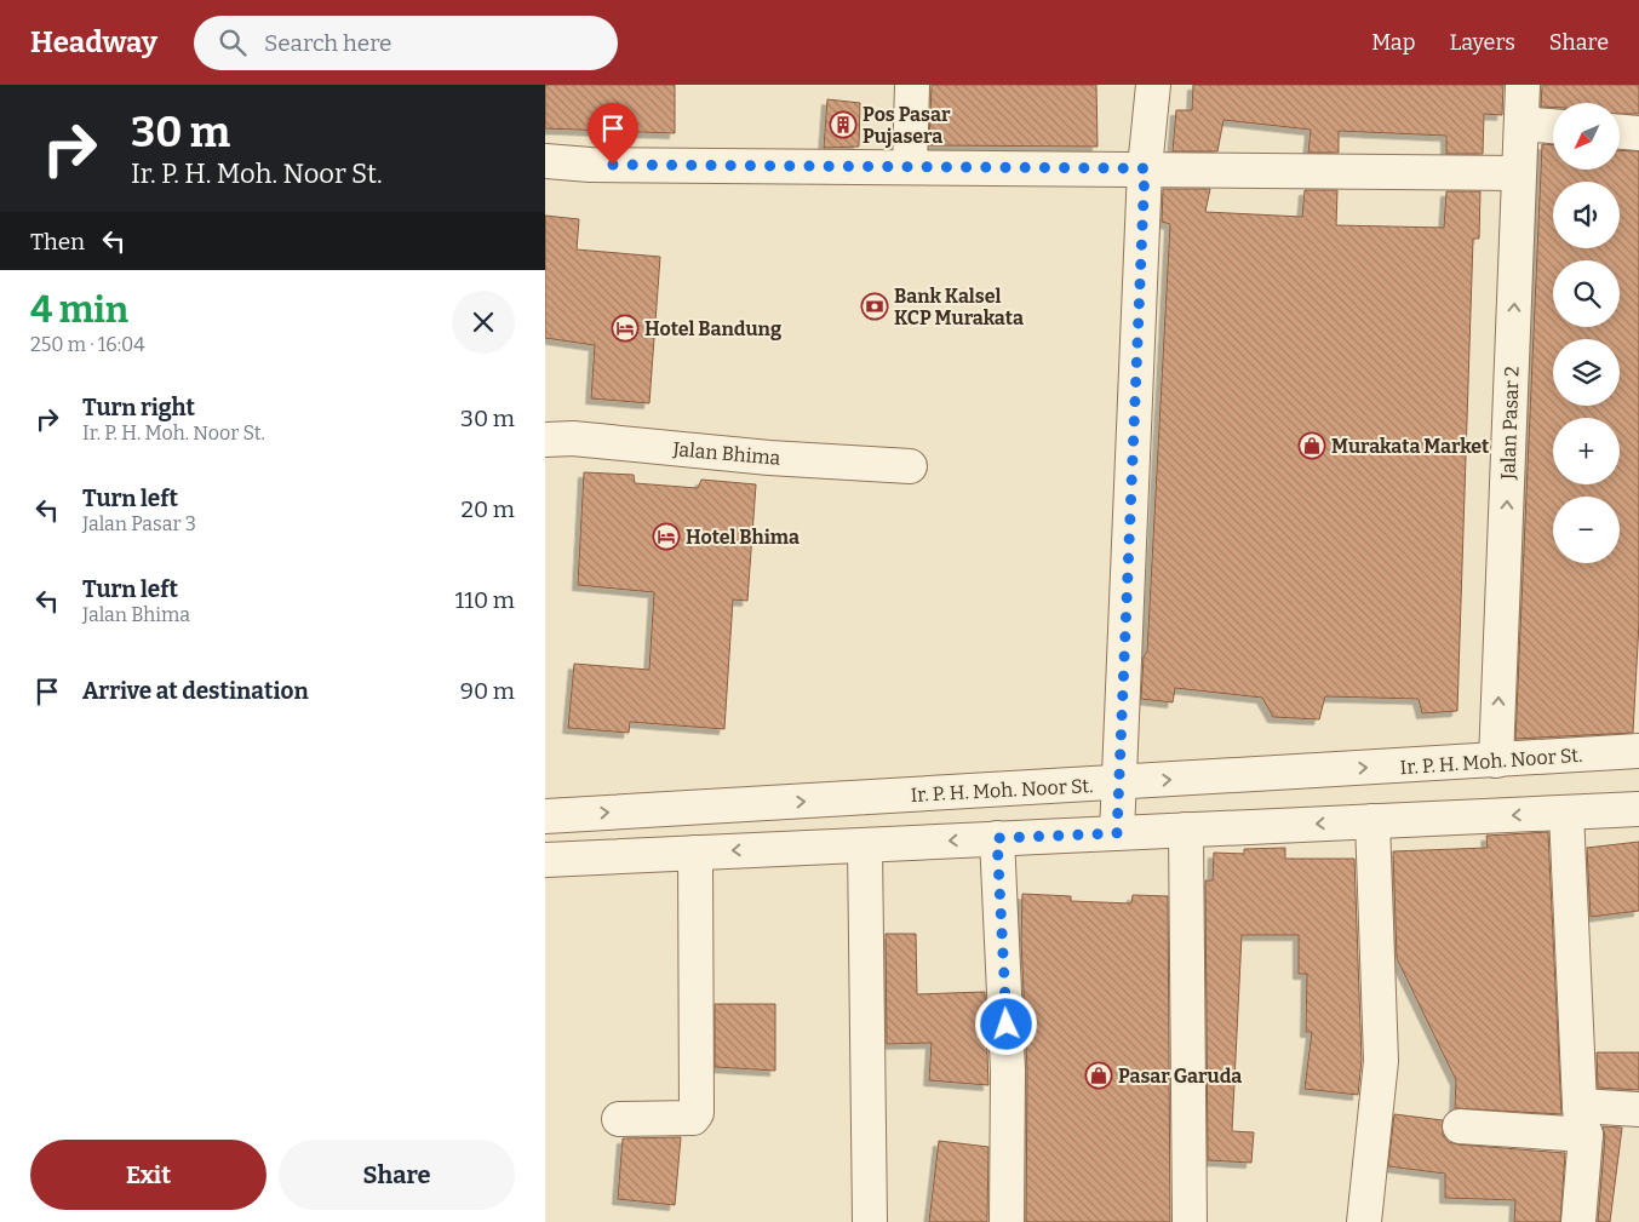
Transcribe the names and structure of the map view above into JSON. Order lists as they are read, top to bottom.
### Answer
{
  "streets": {
    "street": ["Jalan Pasar 2", "Jalan Bhima", "Ir. P. H. Moh. Noor St."]
  },
  "crossings": [
    ["Jalan Pasar 2", "Ir. P. H. Moh. Noor St."]
  ],
  "one_way": ["Jalan Pasar 2"],
  "places": {
    "building": ["Pos Pasar Pujasera"],
    "bank": ["Bank Kalsel KCP Murakata"],
    "hotel": ["Hotel Bandung", "Hotel Bhima"],
    "shop": ["Murakata Market", "Pasar Garuda"]
  },
  "north": "bottom left",
  "page": {
    "header": "Headway",
    "search": "Search here",
    "nav": ["Map", "Layers", "Share"],
    "turn": ["30 m", "Ir. P. H. Moh. Noor St."],
    "map_buttons": ["+", "−"],
    "then": "Then",
    "heading": ["4 min", "250 m · 16:04"],
    "list": [
      {
        "name": "Turn right",
        "note": "Ir. P. H. Moh. Noor St.",
        "value": "30 m"
      },
      {
        "name": "Turn left",
        "note": "Jalan Pasar 3",
        "value": "20 m"
      },
      {
        "name": "Turn left",
        "note": "Jalan Bhima",
        "value": "110 m"
      },
      {
        "name": "Arrive at destination",
        "value": "90 m"
      }
    ],
    "buttons": ["Exit", "Share"]
  }
}
